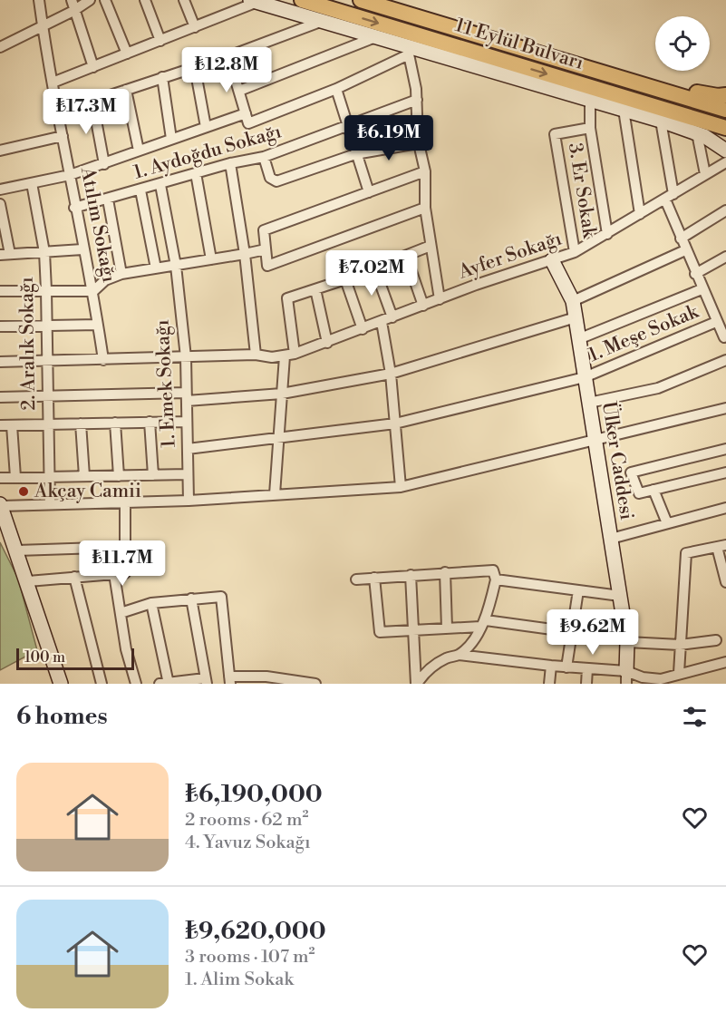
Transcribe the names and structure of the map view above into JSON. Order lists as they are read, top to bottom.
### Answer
{
  "streets": {
    "main road": ["11 Eylül Bulvarı", "Ülker Caddesi"],
    "street": [
      "1. Aydoğdu Sokağı",
      "3. Er Sokak",
      "Atılım Sokağı",
      "Ayfer Sokağı",
      "1. Meşe Sokak",
      "2. Aralık Sokağı",
      "1. Emek Sokağı"
    ]
  },
  "crossings": [
    ["1. Aydoğdu Sokağı", "Atılım Sokağı"],
    ["1. Aydoğdu Sokağı", "1. Emek Sokağı"],
    ["3. Er Sokak", "Ayfer Sokağı"],
    ["Atılım Sokağı", "Ayfer Sokağı"],
    ["Ayfer Sokağı", "2. Aralık Sokağı"],
    ["Ayfer Sokağı", "1. Emek Sokağı"],
    ["Ayfer Sokağı", "Ülker Caddesi"],
    ["1. Meşe Sokak", "1. Emek Sokağı"],
    ["1. Meşe Sokak", "Ülker Caddesi"]
  ],
  "places": ["Akçay Camii"],
  "scale_bar": "100 m",
  "page": {
    "price": [
      "₺12.8M",
      "₺17.3M",
      "₺6.19M",
      "₺7.02M",
      "₺11.7M",
      "₺9.62M"
    ],
    "scale": "100 m",
    "heading": "6 homes",
    "list": [
      {
        "name": "₺6,190,000",
        "note": "2 rooms · 62 m² · 4. Yavuz Sokağı"
      },
      {
        "name": "₺9,620,000",
        "note": "3 rooms · 107 m² · 1. Alim Sokak"
      }
    ]
  }
}
